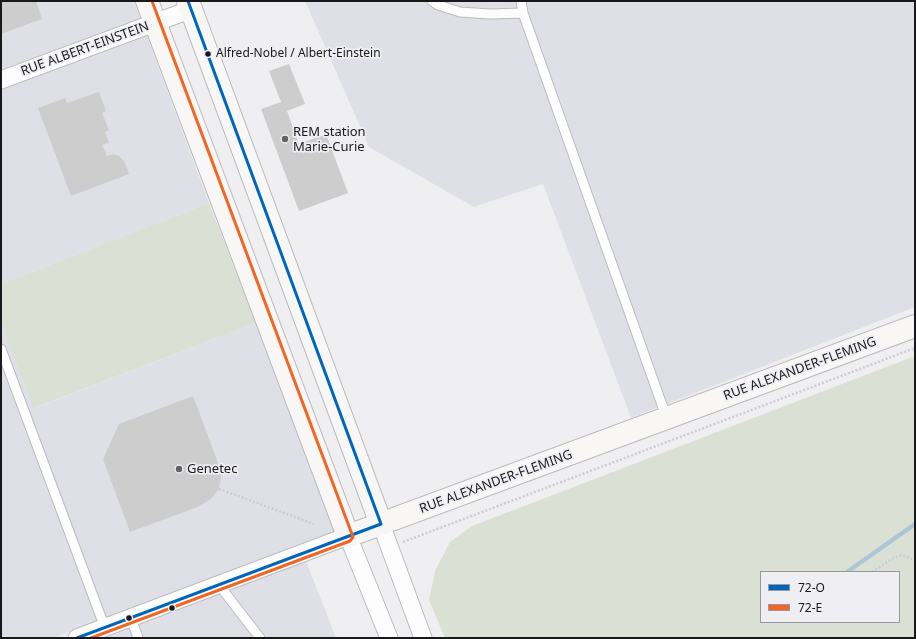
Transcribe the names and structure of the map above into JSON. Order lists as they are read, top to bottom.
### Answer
{
  "streets": {
    "street": ["RUE ALBERT-EINSTEIN", "RUE ALEXANDER-FLEMING"]
  },
  "places": ["Alfred-Nobel / Albert-Einstein", "REM station Marie-Curie", "Genetec"],
  "lines": ["transit line 72-O", "transit line 72-E"],
  "legend": ["72-O", "72-E"]
}
